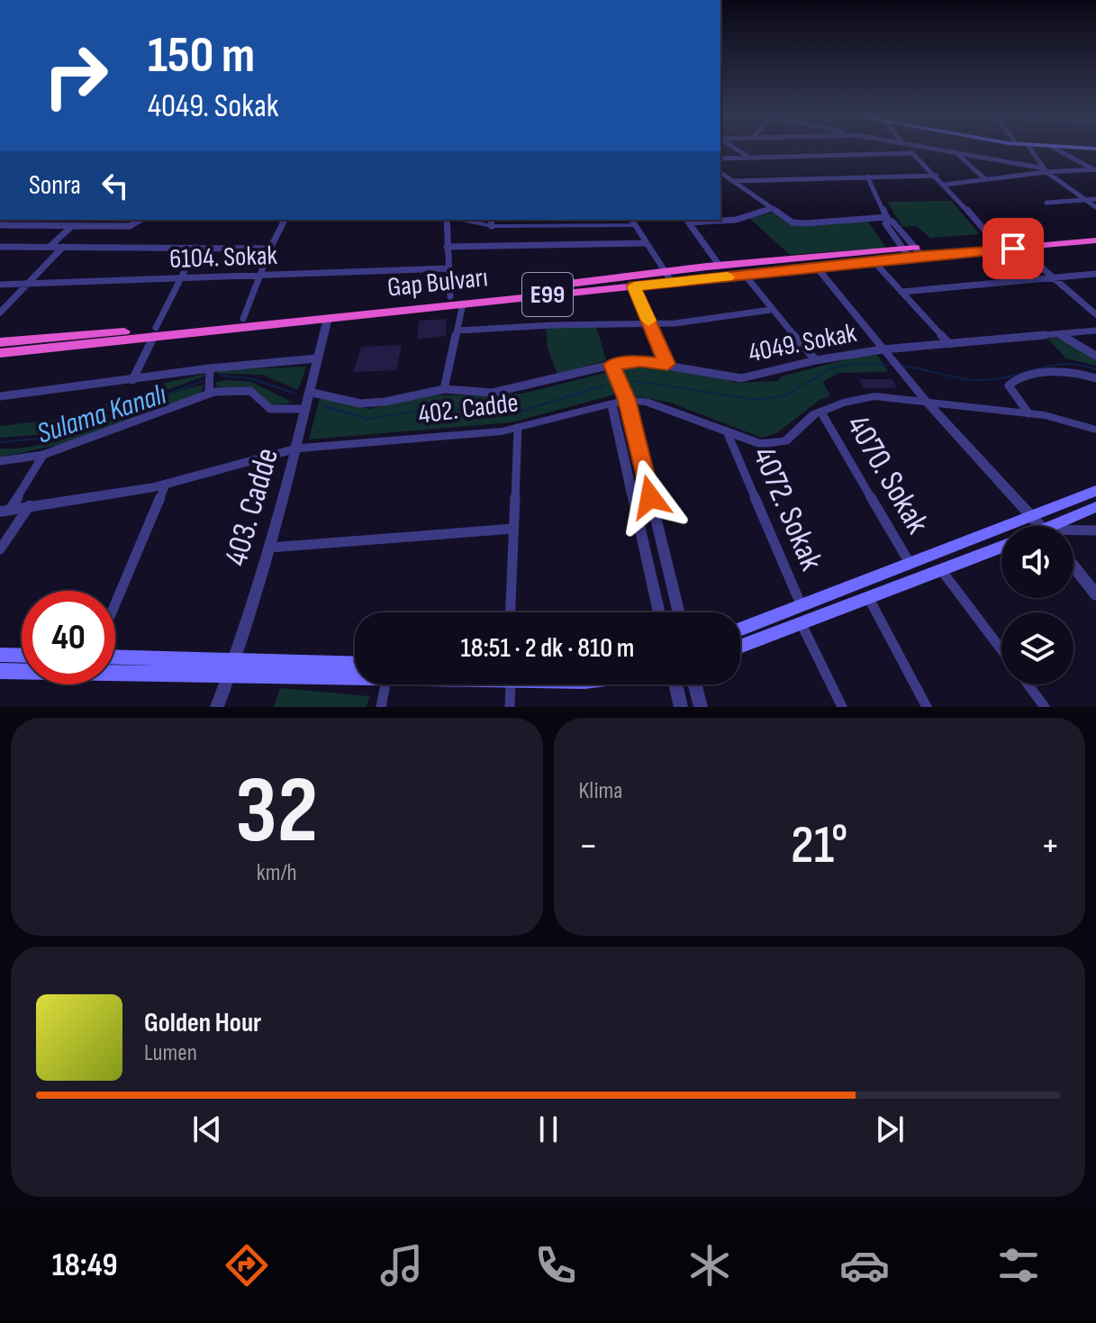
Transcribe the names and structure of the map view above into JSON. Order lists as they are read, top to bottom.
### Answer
{
  "streets": {
    "highway": ["Gap Bulvarı", "E99"],
    "street": [
      "6104. Sokak",
      "4049. Sokak",
      "402. Cadde",
      "4070. Sokak",
      "403. Cadde",
      "4072. Sokak"
    ]
  },
  "crossings": [
    ["Gap Bulvarı", "403. Cadde"],
    ["4049. Sokak", "403. Cadde"],
    ["402. Cadde", "4070. Sokak"],
    ["402. Cadde", "403. Cadde"],
    ["402. Cadde", "4072. Sokak"]
  ],
  "water": ["Sulama Kanalı"],
  "page": {
    "turn": ["150 m", "4049. Sokak"],
    "then": "Sonra",
    "limit": "40",
    "trip": "18:51 · 2 dk · 810 m",
    "tile": [
      ["32", "km/h"],
      "Klima"
    ],
    "heat": ["−", "21°", "+"],
    "song": ["Golden Hour", "Lumen"],
    "tabs": "18:49"
  }
}
